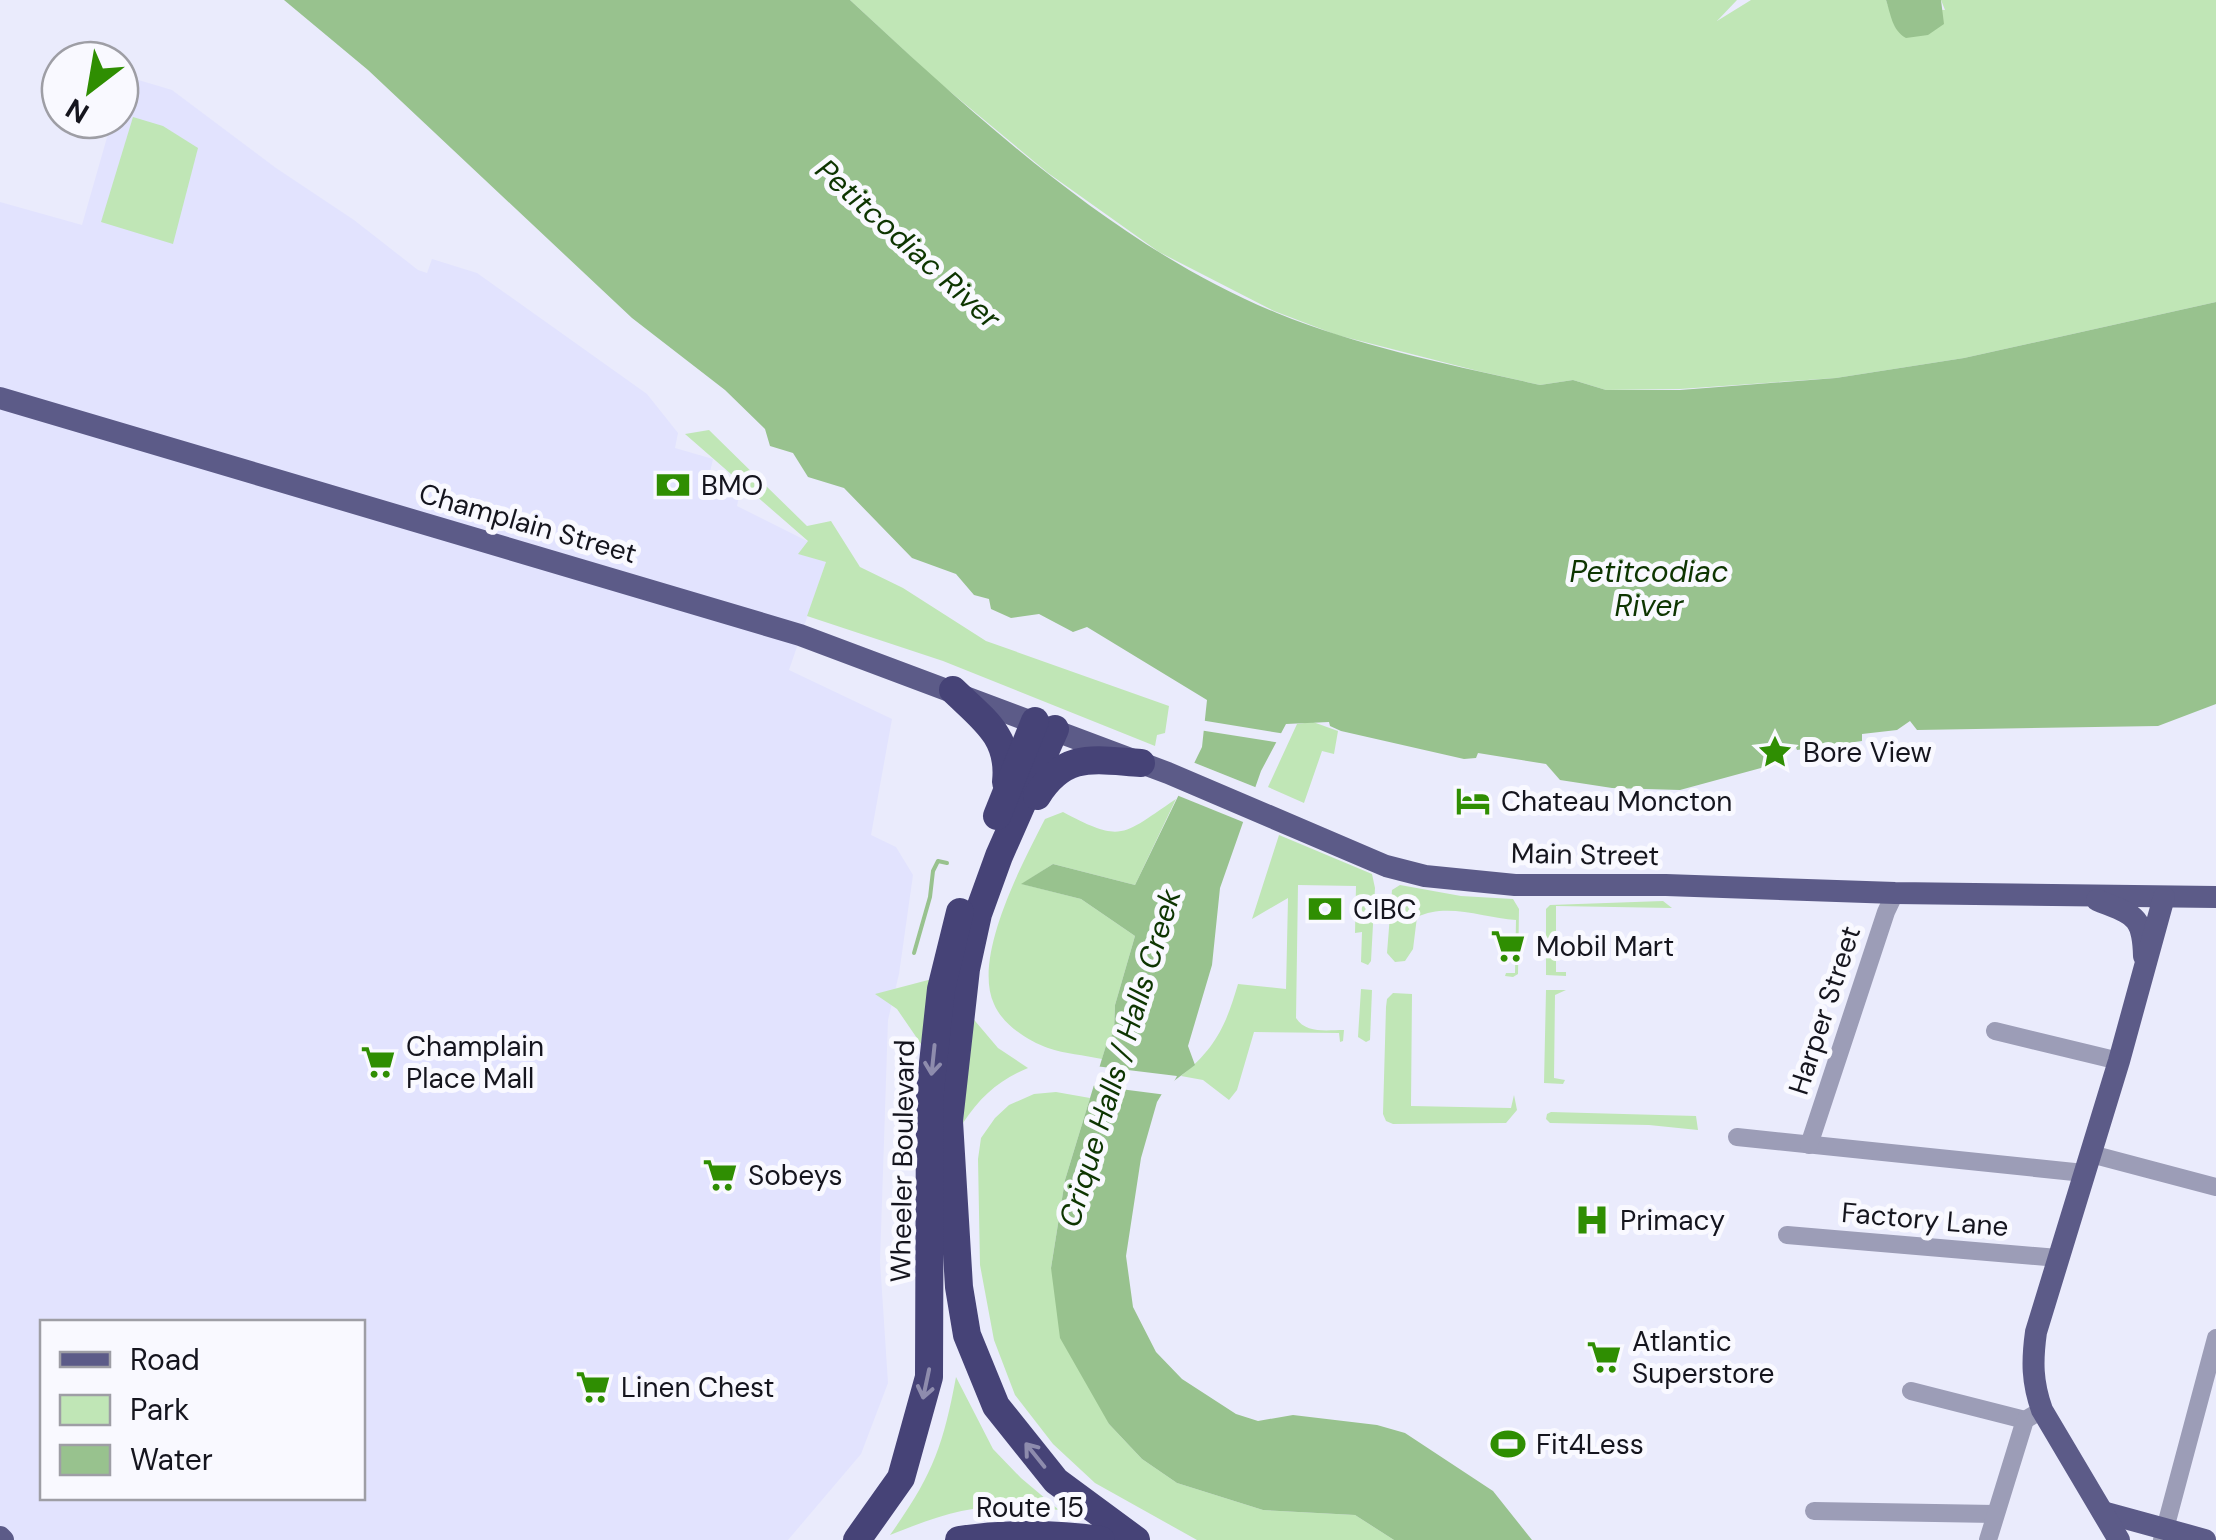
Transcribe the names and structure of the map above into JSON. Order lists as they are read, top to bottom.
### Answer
{
  "streets": {
    "highway": ["Wheeler Boulevard", "Route 15"],
    "main road": ["Champlain Street", "Main Street"],
    "street": ["Harper Street", "Factory Lane"]
  },
  "crossings": [
    ["Champlain Street", "Main Street"],
    ["Champlain Street", "Wheeler Boulevard"],
    ["Main Street", "Harper Street"],
    ["Main Street", "Wheeler Boulevard"]
  ],
  "water": ["Petitcodiac River", "Crique Halls / Halls Creek"],
  "places": {
    "bank": ["BMO", "CIBC"],
    "place": ["Bore View"],
    "hotel": ["Chateau Moncton"],
    "supermarket": [
      "Mobil Mart",
      "Champlain Place Mall",
      "Sobeys",
      "Atlantic Superstore",
      "Linen Chest"
    ],
    "hospital": ["Primacy"],
    "sports": ["Fit4Less"]
  },
  "legend": ["Road", "Park", "Water"],
  "north": "bottom left"
}
